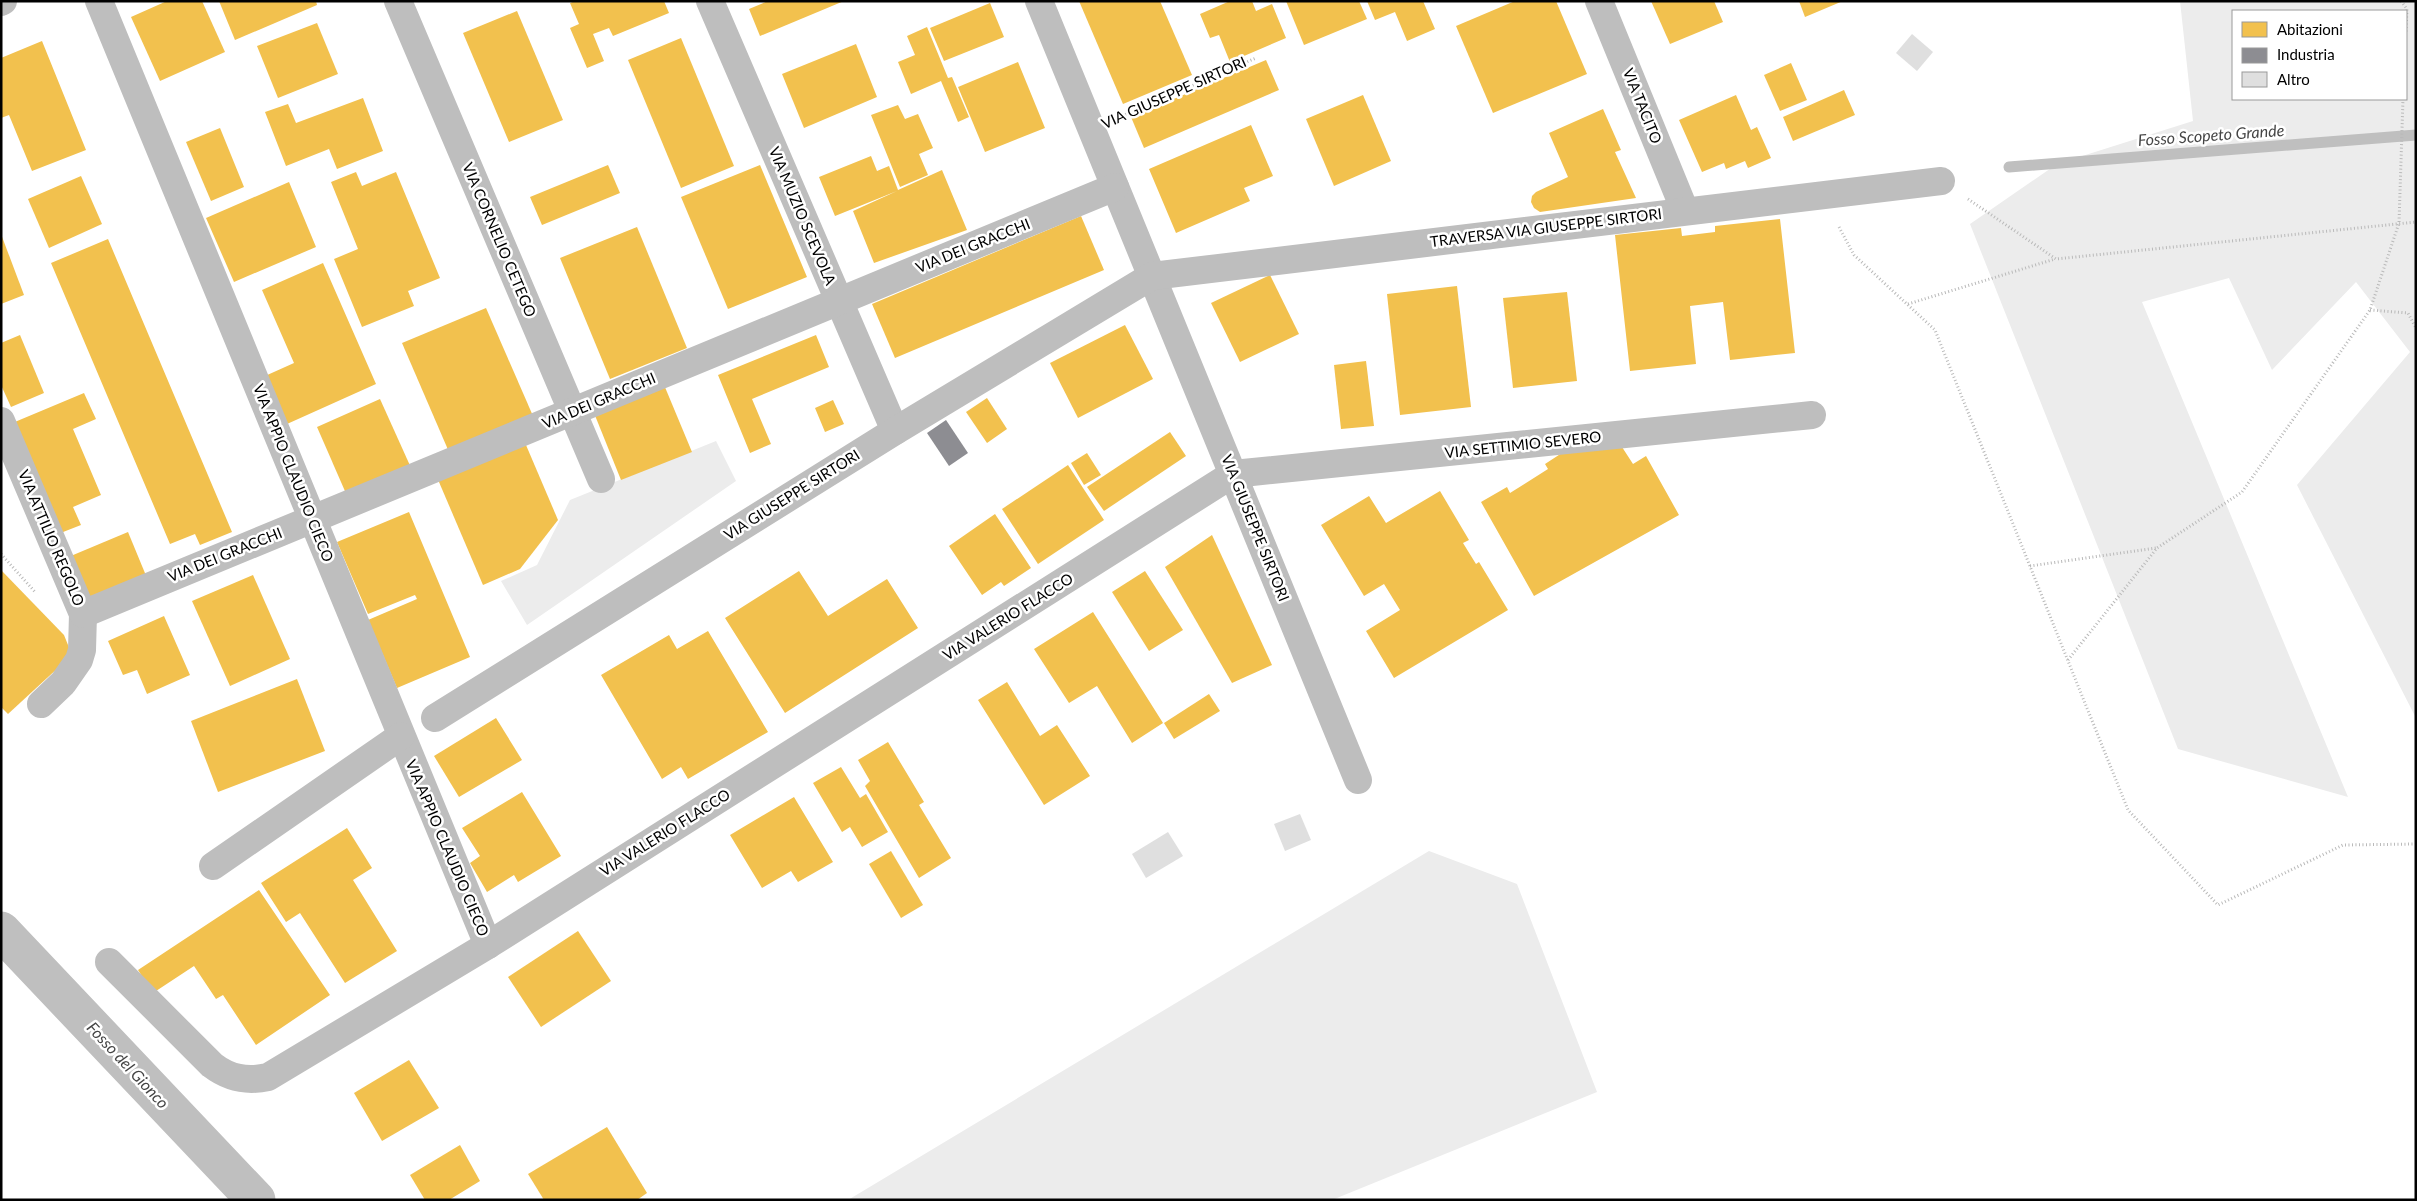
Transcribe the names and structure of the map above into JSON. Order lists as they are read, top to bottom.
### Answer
{
  "streets": {
    "street": [
      "VIA GIUSEPPE SIRTORI",
      "VIA TACITO",
      "VIA MUZIO SCEVOLA",
      "TRAVERSA VIA GIUSEPPE SIRTORI",
      "VIA CORNELIO CETEGO",
      "VIA DEI GRACCHI",
      "VIA SETTIMIO SEVERO",
      "VIA APPIO CLAUDIO CIECO",
      "VIA ATTILIO REGOLO",
      "VIA VALERIO FLACCO"
    ]
  },
  "crossings": [
    ["VIA GIUSEPPE SIRTORI", "VIA MUZIO SCEVOLA"],
    ["VIA GIUSEPPE SIRTORI", "TRAVERSA VIA GIUSEPPE SIRTORI"],
    ["VIA GIUSEPPE SIRTORI", "VIA DEI GRACCHI"],
    ["VIA GIUSEPPE SIRTORI", "VIA SETTIMIO SEVERO"],
    ["VIA GIUSEPPE SIRTORI", "VIA VALERIO FLACCO"],
    ["VIA TACITO", "TRAVERSA VIA GIUSEPPE SIRTORI"],
    ["VIA MUZIO SCEVOLA", "VIA DEI GRACCHI"],
    ["VIA CORNELIO CETEGO", "VIA DEI GRACCHI"],
    ["VIA DEI GRACCHI", "VIA APPIO CLAUDIO CIECO"],
    ["VIA DEI GRACCHI", "VIA ATTILIO REGOLO"],
    ["VIA SETTIMIO SEVERO", "VIA VALERIO FLACCO"],
    ["VIA APPIO CLAUDIO CIECO", "VIA VALERIO FLACCO"]
  ],
  "water": ["Fosso Scopeto Grande", "Fosso del Gionco"],
  "legend": ["Abitazioni", "Industria", "Altro"]
}
